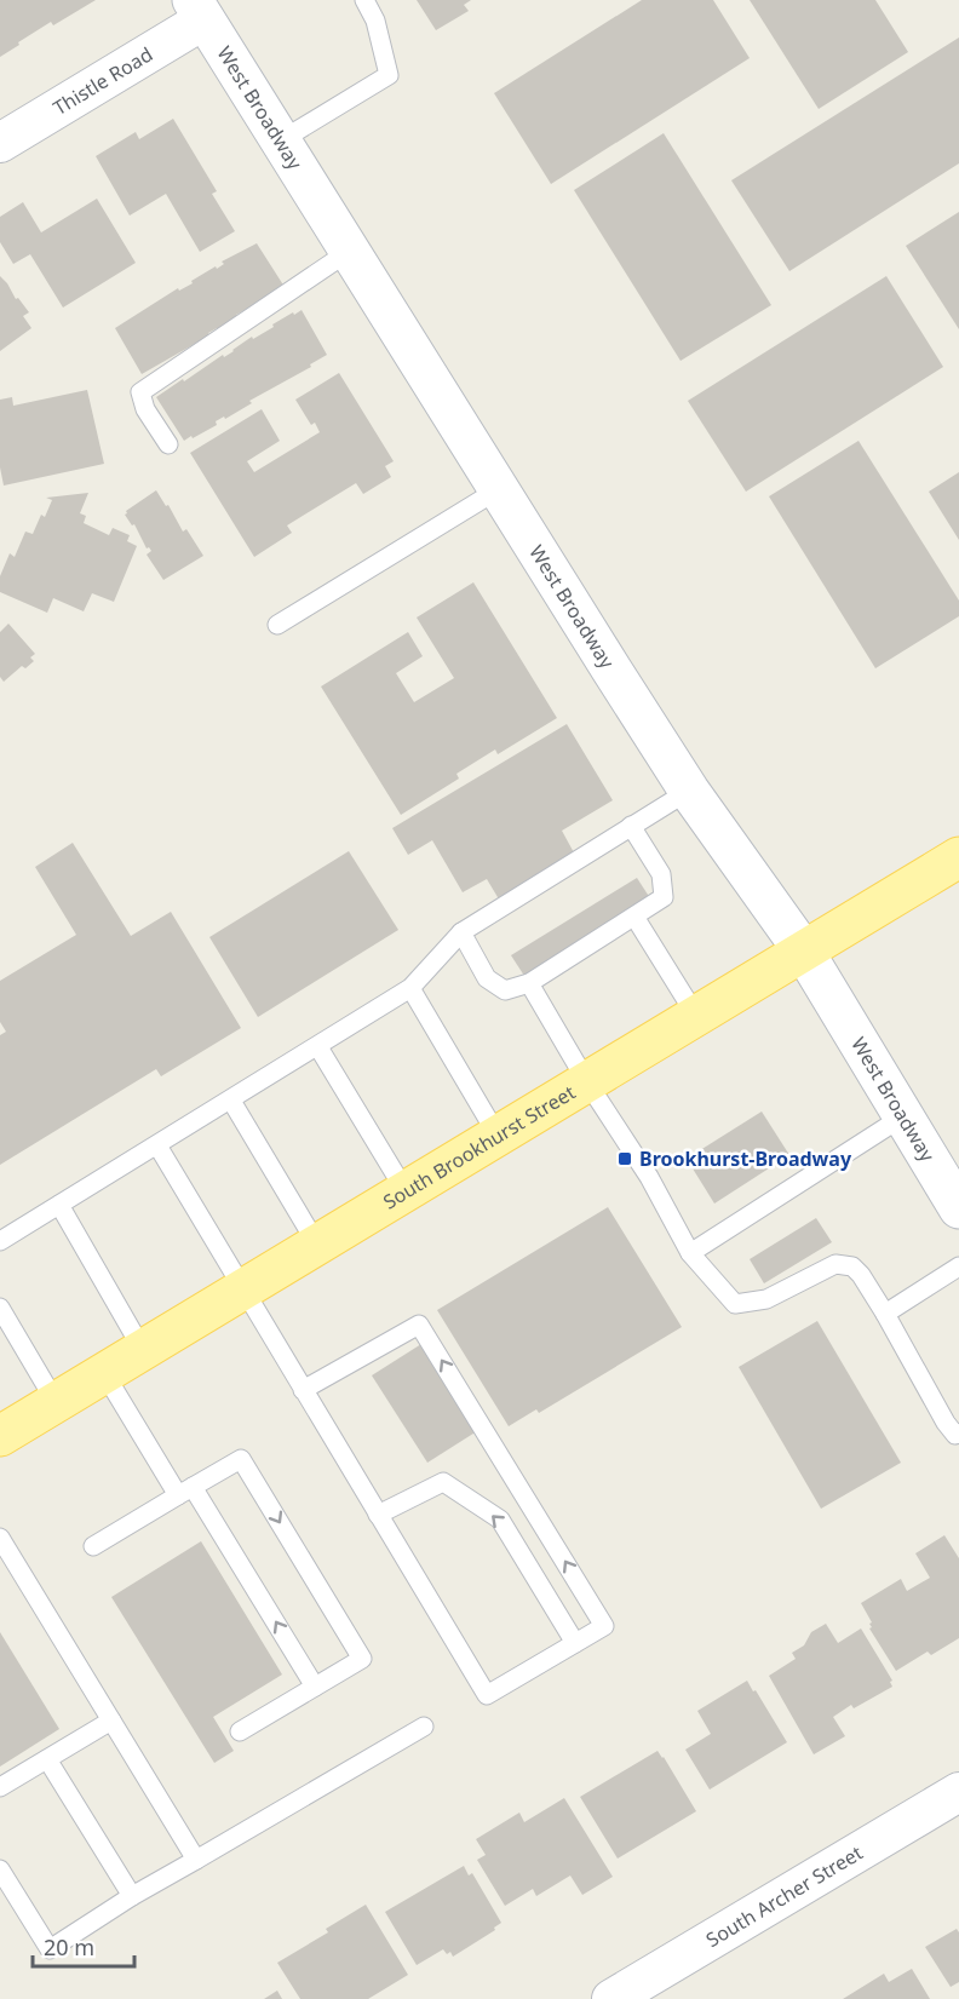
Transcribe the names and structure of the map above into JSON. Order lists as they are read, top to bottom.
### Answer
{
  "streets": {
    "main road": ["West Broadway", "South Brookhurst Street"],
    "street": ["Thistle Road", "South Archer Street"]
  },
  "crossings": [
    ["Thistle Road", "West Broadway"],
    ["West Broadway", "South Brookhurst Street"]
  ],
  "places": {
    "transit": ["Brookhurst-Broadway"]
  },
  "scale_bar": "20 m"
}
